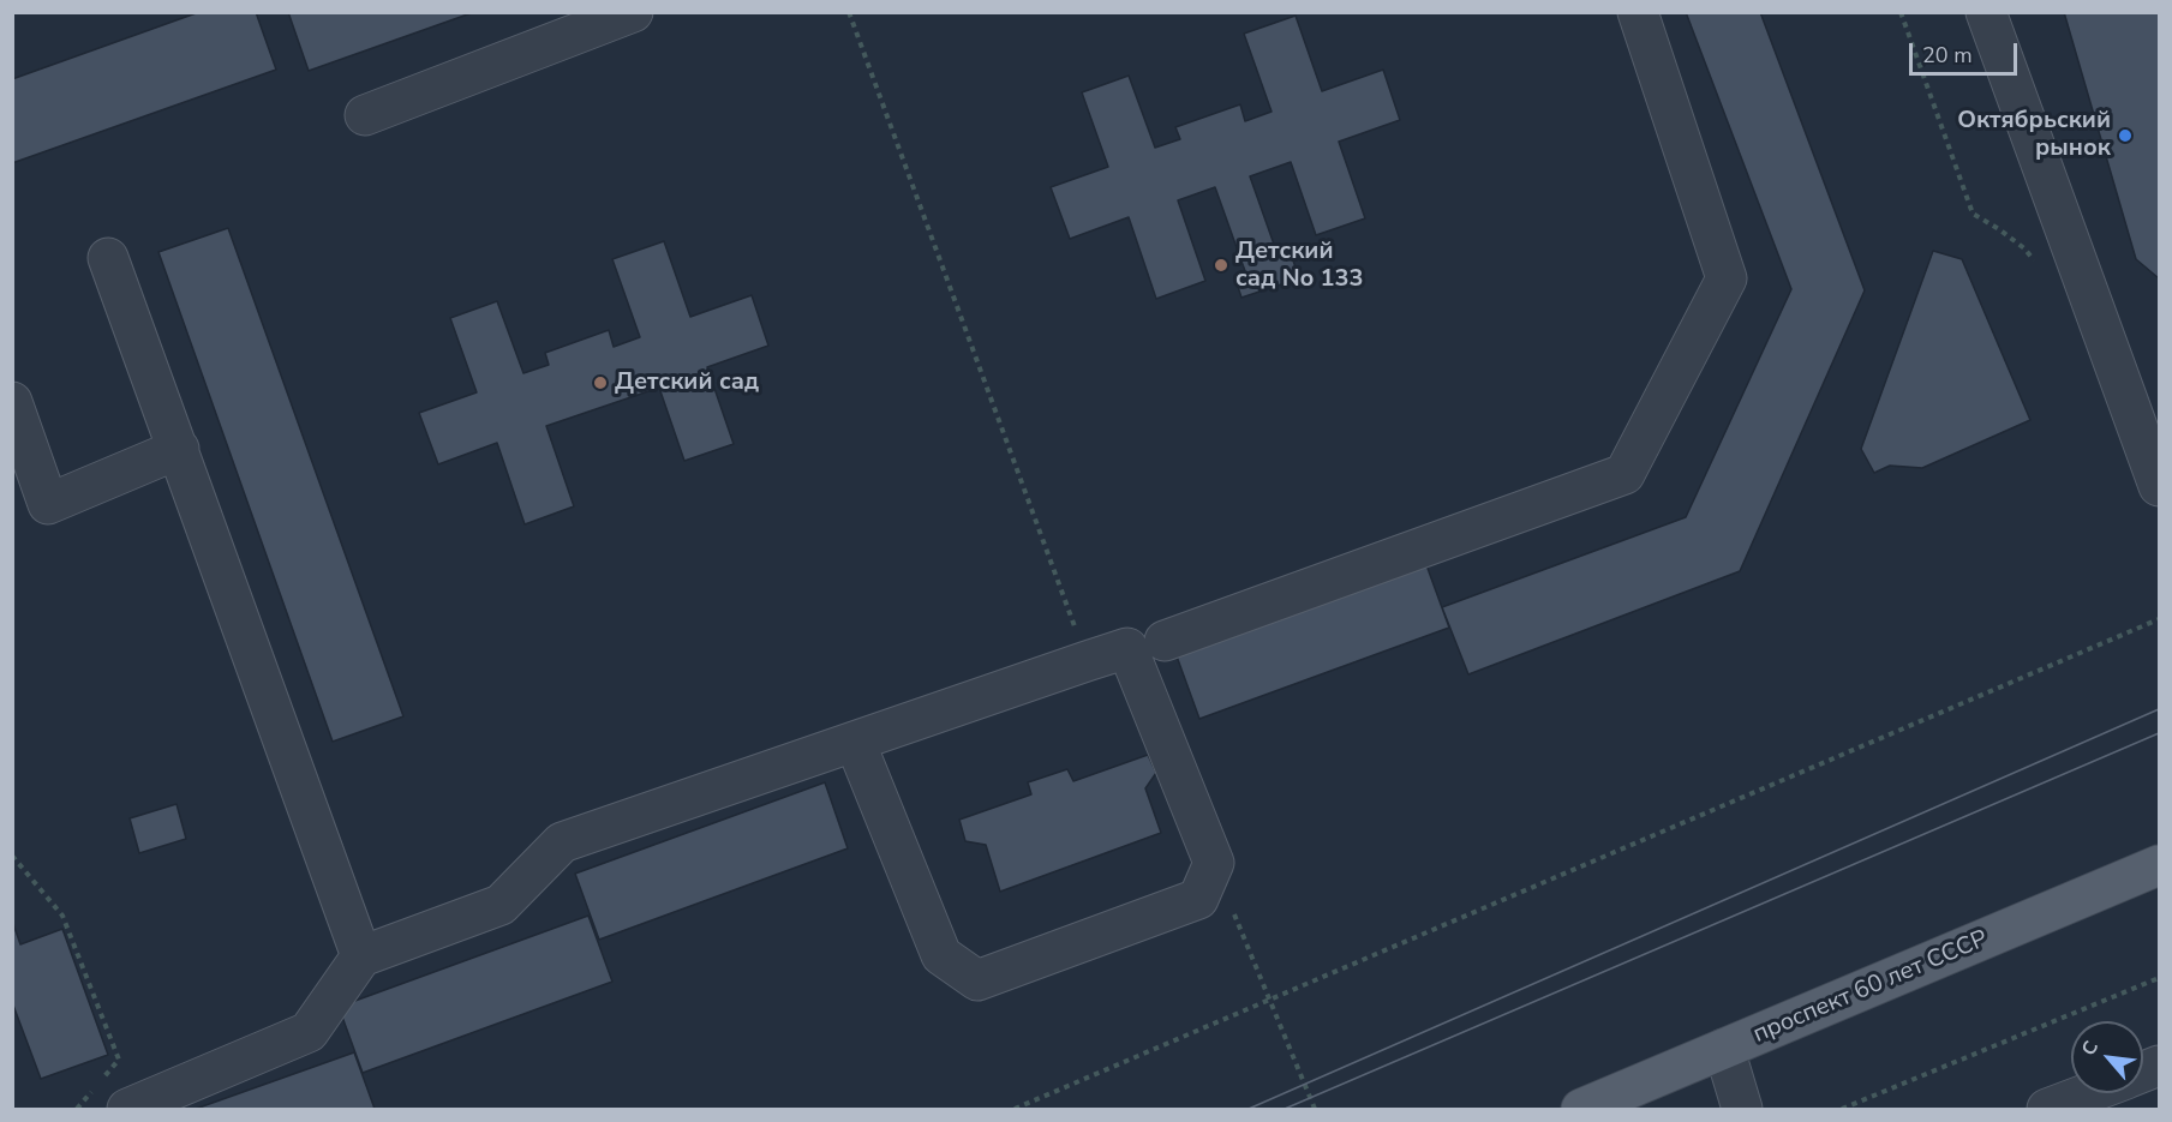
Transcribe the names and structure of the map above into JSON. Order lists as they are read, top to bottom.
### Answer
{
  "streets": {
    "main road": ["проспект 60 лет СССР"]
  },
  "places": ["Октябрьский рынок", "Детский сад No 133", "Детский сад"],
  "scale_bar": "20 m",
  "north": "top left"
}
